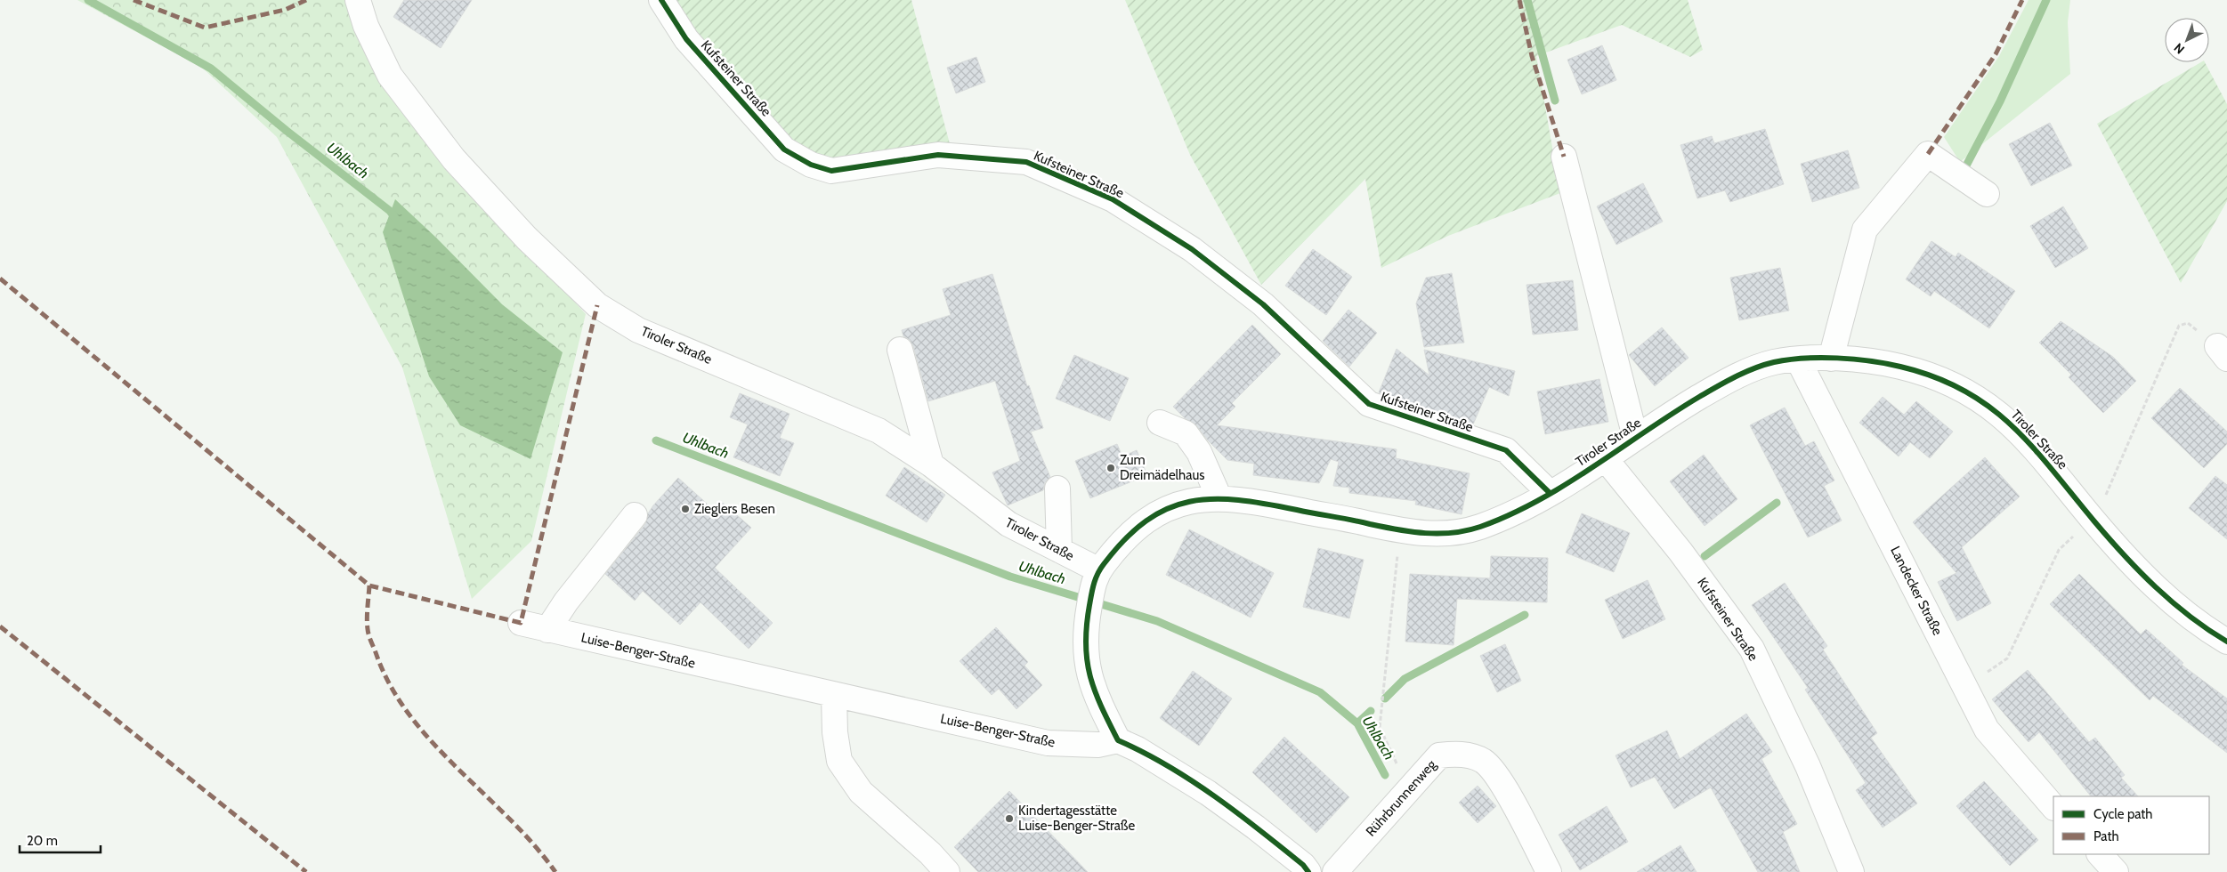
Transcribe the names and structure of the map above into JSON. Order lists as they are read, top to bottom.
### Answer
{
  "streets": {
    "street": [
      "Kufsteiner Straße",
      "Tiroler Straße",
      "Landecker Straße",
      "Luise-Benger-Straße",
      "Rührbrunnenweg"
    ]
  },
  "crossings": [
    ["Kufsteiner Straße", "Tiroler Straße"],
    ["Tiroler Straße", "Landecker Straße"],
    ["Tiroler Straße", "Luise-Benger-Straße"]
  ],
  "water": ["Uhlbach"],
  "places": ["Zum Dreimädelhaus", "Zieglers Besen", "Kindertagesstätte Luise-Benger-Straße"],
  "legend": ["Cycle path", "Path"],
  "scale_bar": "20 m",
  "north": "bottom left"
}
